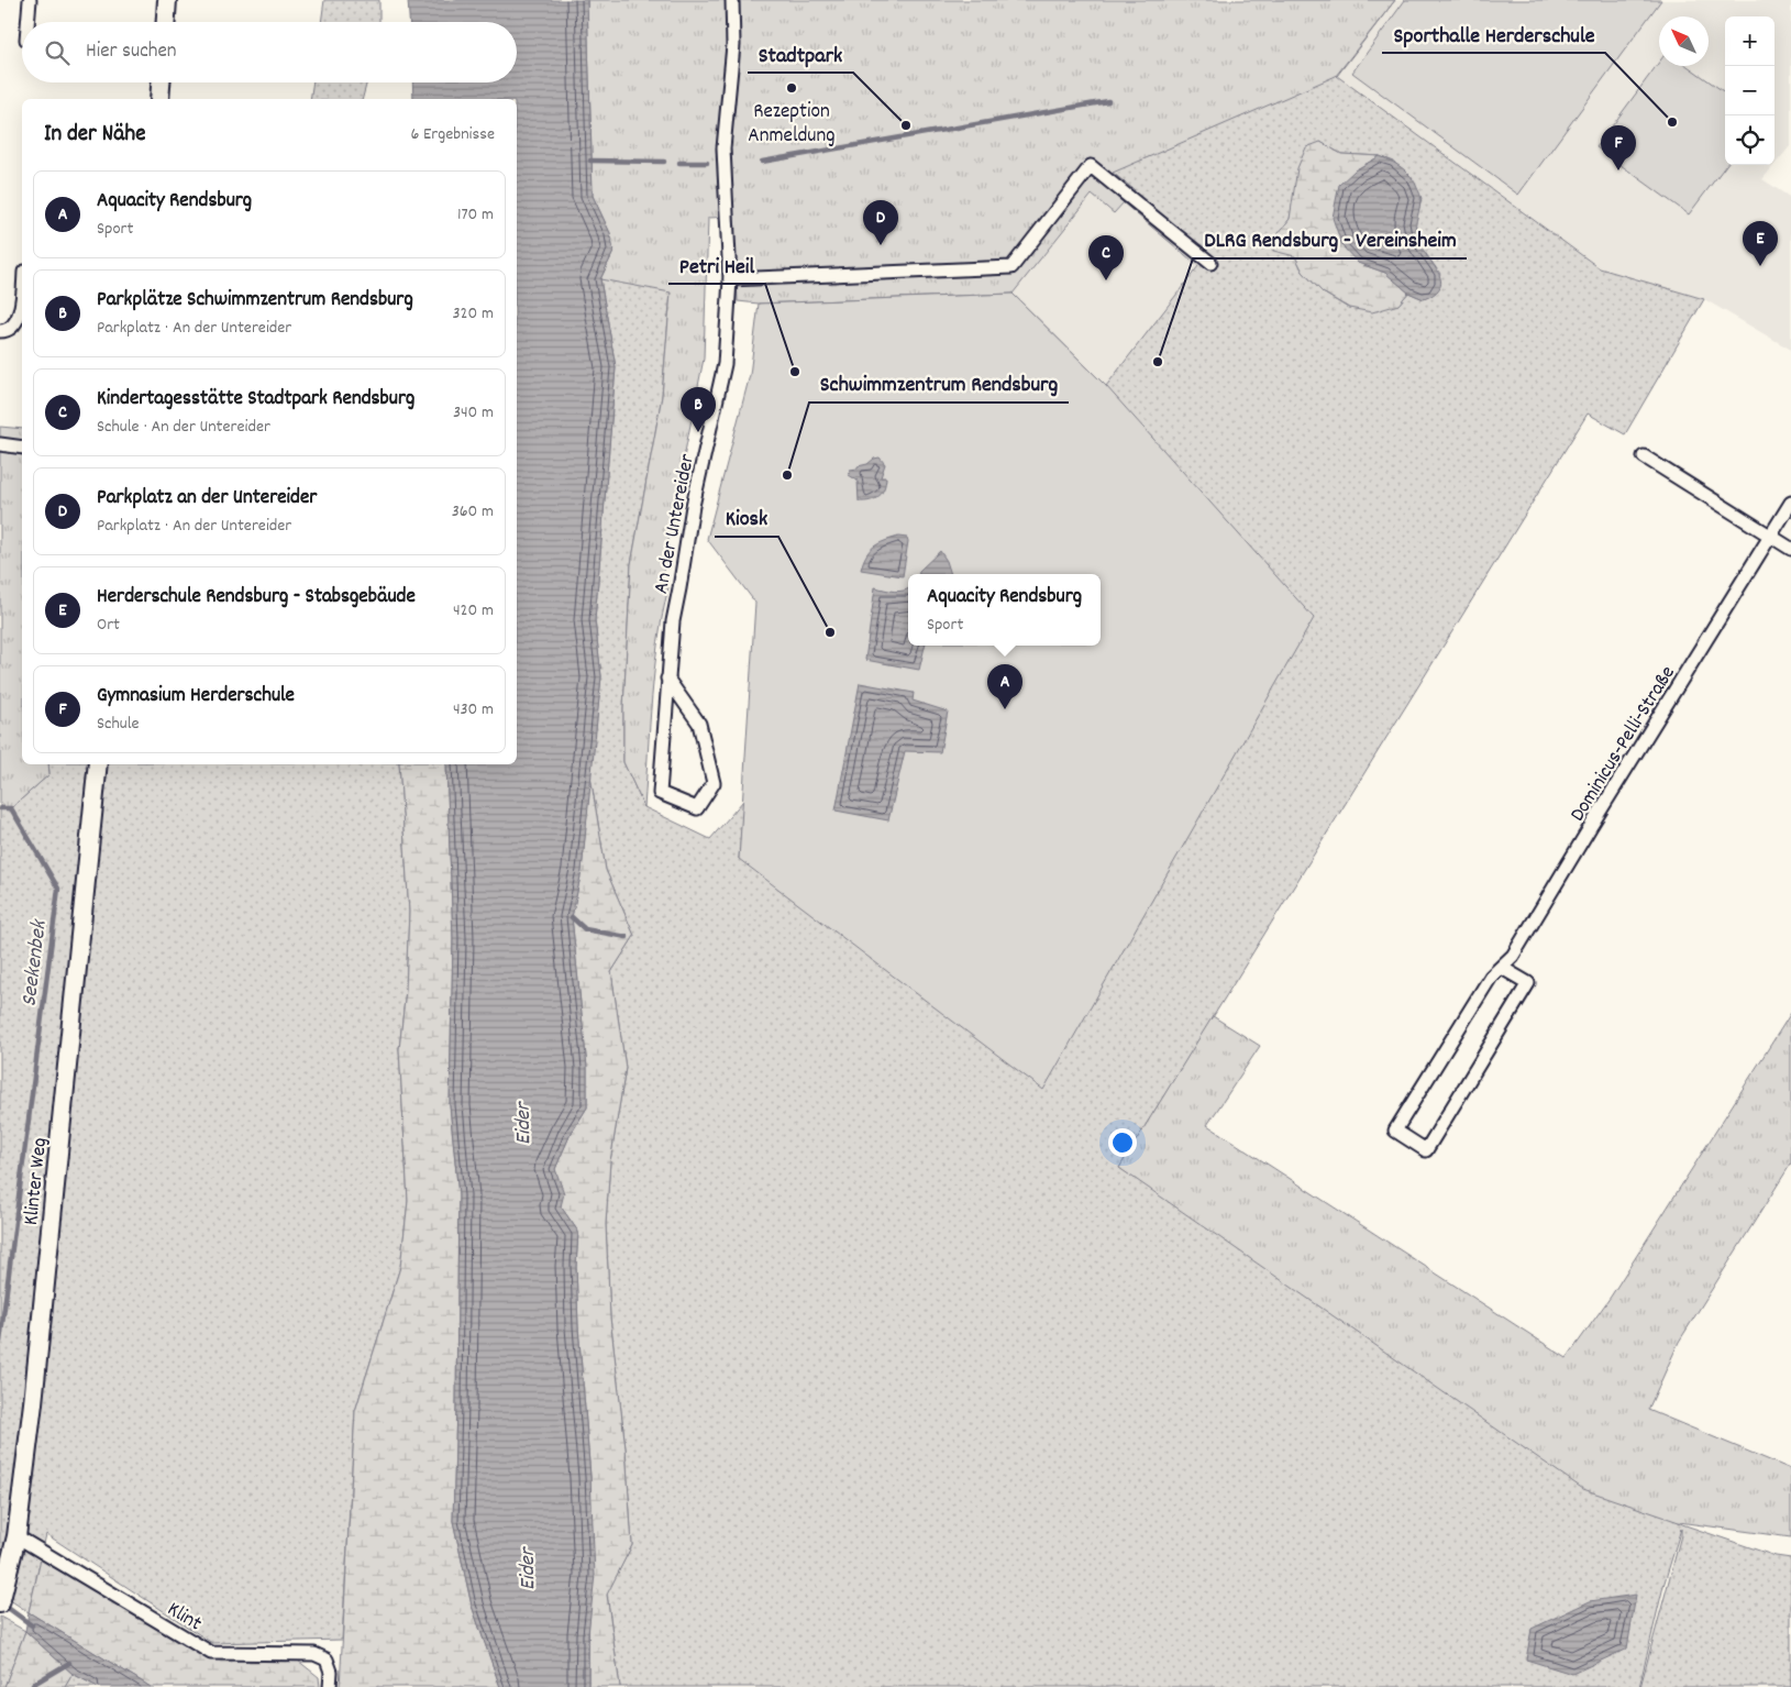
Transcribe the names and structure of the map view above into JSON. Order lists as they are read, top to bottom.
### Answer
{
  "streets": {
    "street": [
      "An der Untereider",
      "Dominicus-Pelli-Straße",
      "Klinter Weg",
      "Klint"
    ]
  },
  "crossings": [
    ["Klinter Weg", "Klint"]
  ],
  "water": ["Seekenbek", "Eider"],
  "places": [
    "Rezeption Anmeldung",
    "Sporthalle Herderschule",
    "Stadtpark",
    "DLRG Rendsburg - Vereinsheim",
    "Petri Heil",
    "Schwimmzentrum Rendsburg",
    "Kiosk"
  ],
  "north": "top left",
  "page": {
    "map_buttons": ["+", "−"],
    "search": "Hier suchen",
    "heading": ["In der Nähe", "6 Ergebnisse"],
    "pins": [
      "F",
      "D",
      "E",
      "C",
      "B",
      "A"
    ],
    "list": [
      {
        "mark": "A",
        "name": "Aquacity Rendsburg",
        "note": "Sport",
        "value": "170 m"
      },
      {
        "mark": "B",
        "name": "Parkplätze Schwimmzentrum Rendsburg",
        "note": "Parkplatz · An der Untereider",
        "value": "320 m"
      },
      {
        "mark": "C",
        "name": "Kindertagesstätte Stadtpark Rendsburg",
        "note": "Schule · An der Untereider",
        "value": "340 m"
      },
      {
        "mark": "D",
        "name": "Parkplatz an der Untereider",
        "note": "Parkplatz · An der Untereider",
        "value": "360 m"
      },
      {
        "mark": "E",
        "name": "Herderschule Rendsburg - Stabsgebäude",
        "note": "Ort",
        "value": "420 m"
      },
      {
        "mark": "F",
        "name": "Gymnasium Herderschule",
        "note": "Schule",
        "value": "430 m"
      }
    ],
    "popup": ["Aquacity Rendsburg", "Sport"]
  }
}
